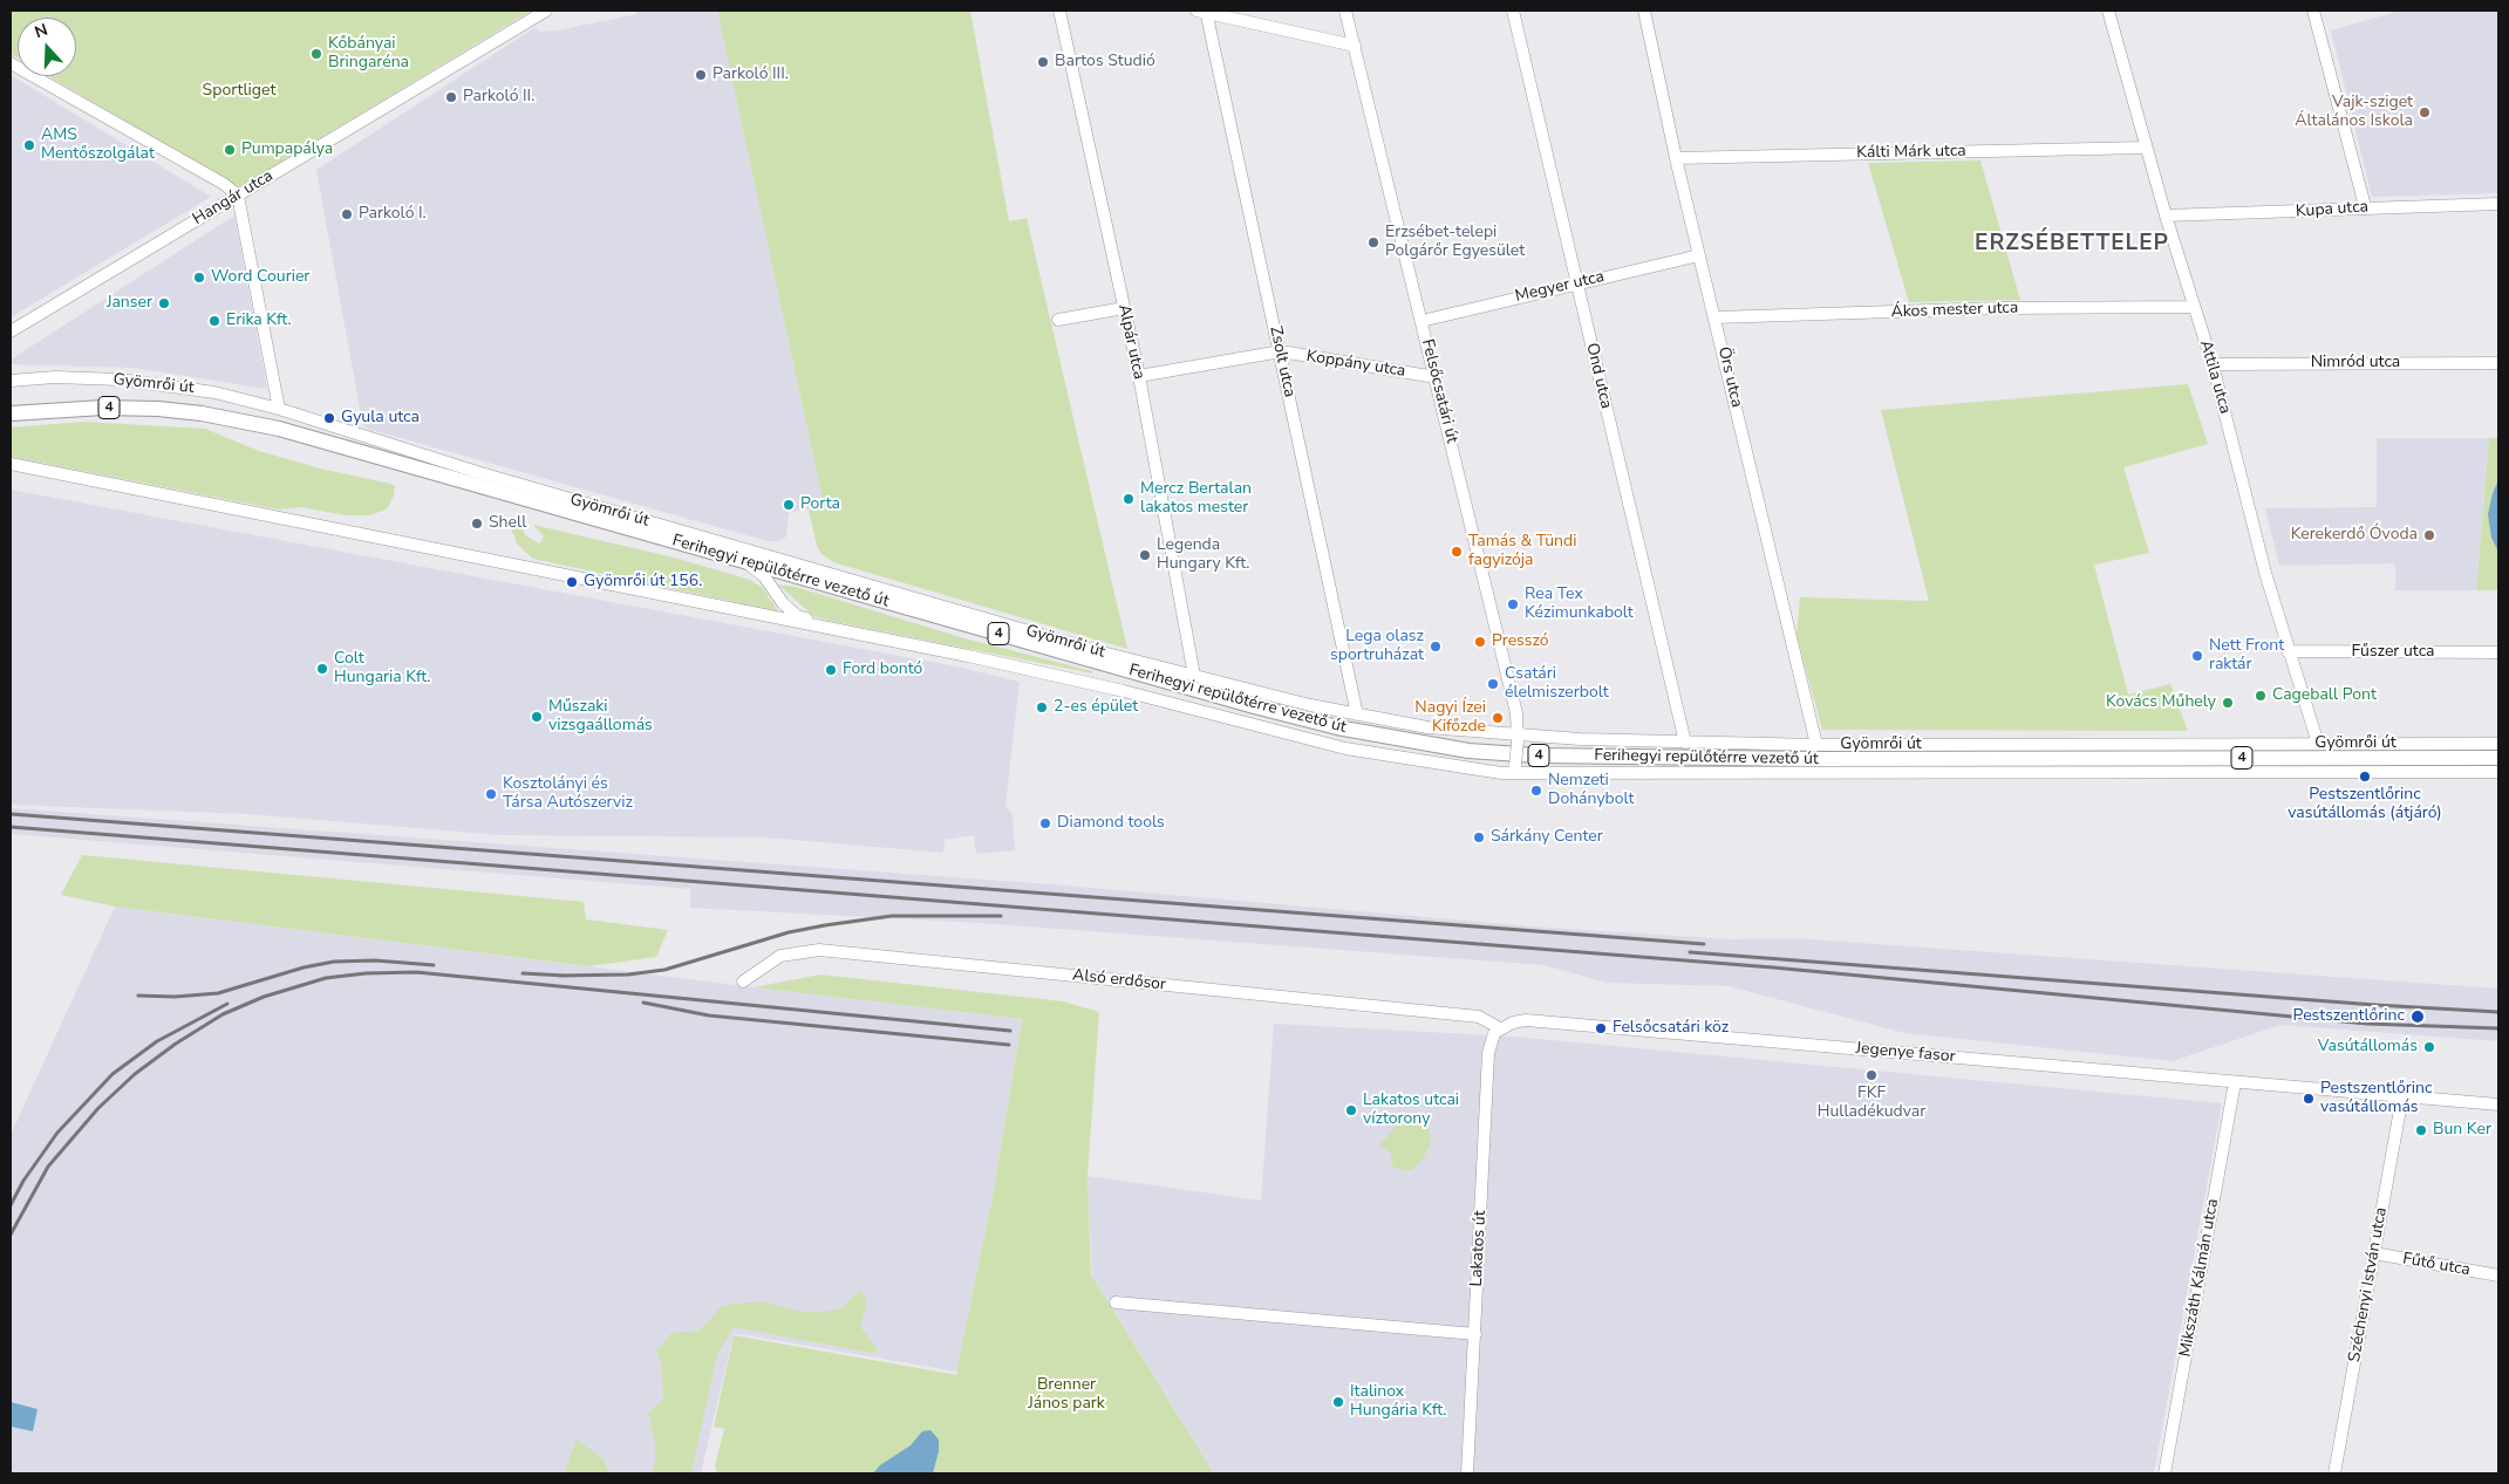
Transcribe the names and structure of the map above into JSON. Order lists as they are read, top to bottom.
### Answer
{
  "streets": {
    "main road": ["4", "Ferihegyi repülőtérre vezető út"],
    "street": [
      "Kálti Márk utca",
      "Hangár utca",
      "Kupa utca",
      "Megyer utca",
      "Ákos mester utca",
      "Alpár utca",
      "Zsolt utca",
      "Nimród utca",
      "Koppány utca",
      "Ond utca",
      "Örs utca",
      "Attila utca",
      "Gyömrői út",
      "Felsőcsatári út",
      "Fűszer utca",
      "Alsó erdősor",
      "Jegenye fasor",
      "Lakatos út",
      "Fűtő utca",
      "Mikszáth Kálmán utca",
      "Széchenyi István utca"
    ]
  },
  "crossings": [
    ["Kálti Márk utca", "Örs utca"],
    ["Kálti Márk utca", "Attila utca"],
    ["Kupa utca", "Attila utca"],
    ["Megyer utca", "Ond utca"],
    ["Megyer utca", "Örs utca"],
    ["Megyer utca", "Felsőcsatári út"],
    ["Ákos mester utca", "Örs utca"],
    ["Ákos mester utca", "Attila utca"],
    ["Alpár utca", "Koppány utca"],
    ["Alpár utca", "Gyömrői út"],
    ["Zsolt utca", "Koppány utca"],
    ["Zsolt utca", "Gyömrői út"],
    ["Nimród utca", "Attila utca"],
    ["Koppány utca", "Felsőcsatári út"],
    ["Ond utca", "Gyömrői út"],
    ["Örs utca", "Gyömrői út"],
    ["Attila utca", "Gyömrői út"],
    ["Attila utca", "Fűszer utca"],
    ["Gyömrői út", "Felsőcsatári út"],
    ["Gyömrői út", "Ferihegyi repülőtérre vezető út"],
    ["Alsó erdősor", "Jegenye fasor"],
    ["Alsó erdősor", "Lakatos út"],
    ["Jegenye fasor", "Lakatos út"],
    ["Jegenye fasor", "Mikszáth Kálmán utca"],
    ["Jegenye fasor", "Széchenyi István utca"],
    ["Fűtő utca", "Széchenyi István utca"]
  ],
  "districts": ["ERZSÉBETTELEP"],
  "parks": ["Sportliget", "Brenner János park"],
  "places": [
    "Kőbányai Bringaréna",
    "Bartos Studió",
    "Parkoló III.",
    "Parkoló II.",
    "Vajk-sziget Általános Iskola",
    "AMS Mentőszolgálat",
    "Pumpapálya",
    "Parkoló I.",
    "Erzsébet-telepi Polgárőr Egyesület",
    "Word Courier",
    "Janser",
    "Erika Kft.",
    "Gyula utca",
    "Mercz Bertalan lakatos mester",
    "Porta",
    "Shell",
    "Kerekerdő Óvoda",
    "Tamás & Tündi fagyizója",
    "Legenda Hungary Kft.",
    "Gyömrői út 156.",
    "Rea Tex Kézimunkabolt",
    "Presszó",
    "Lega olasz sportruházat",
    "Nett Front raktár",
    "Colt Hungaria Kft.",
    "Ford bontó",
    "Csatári élelmiszerbolt",
    "Cageball Pont",
    "Kovács Műhely",
    "2-es épület",
    "Műszaki vizsgaállomás",
    "Nagyi Ízei Kifőzde",
    "Pestszentlőrinc vasútállomás (átjáró)",
    "Nemzeti Dohánybolt",
    "Kosztolányi és Társa Autószerviz",
    "Diamond tools",
    "Sárkány Center",
    "Pestszentlőrinc",
    "Felsőcsatári köz",
    "Vasútállomás",
    "FKF Hulladékudvar",
    "Pestszentlőrinc vasútállomás",
    "Lakatos utcai víztorony",
    "Bun Ker",
    "Italinox Hungária Kft."
  ],
  "north": "top"
}
